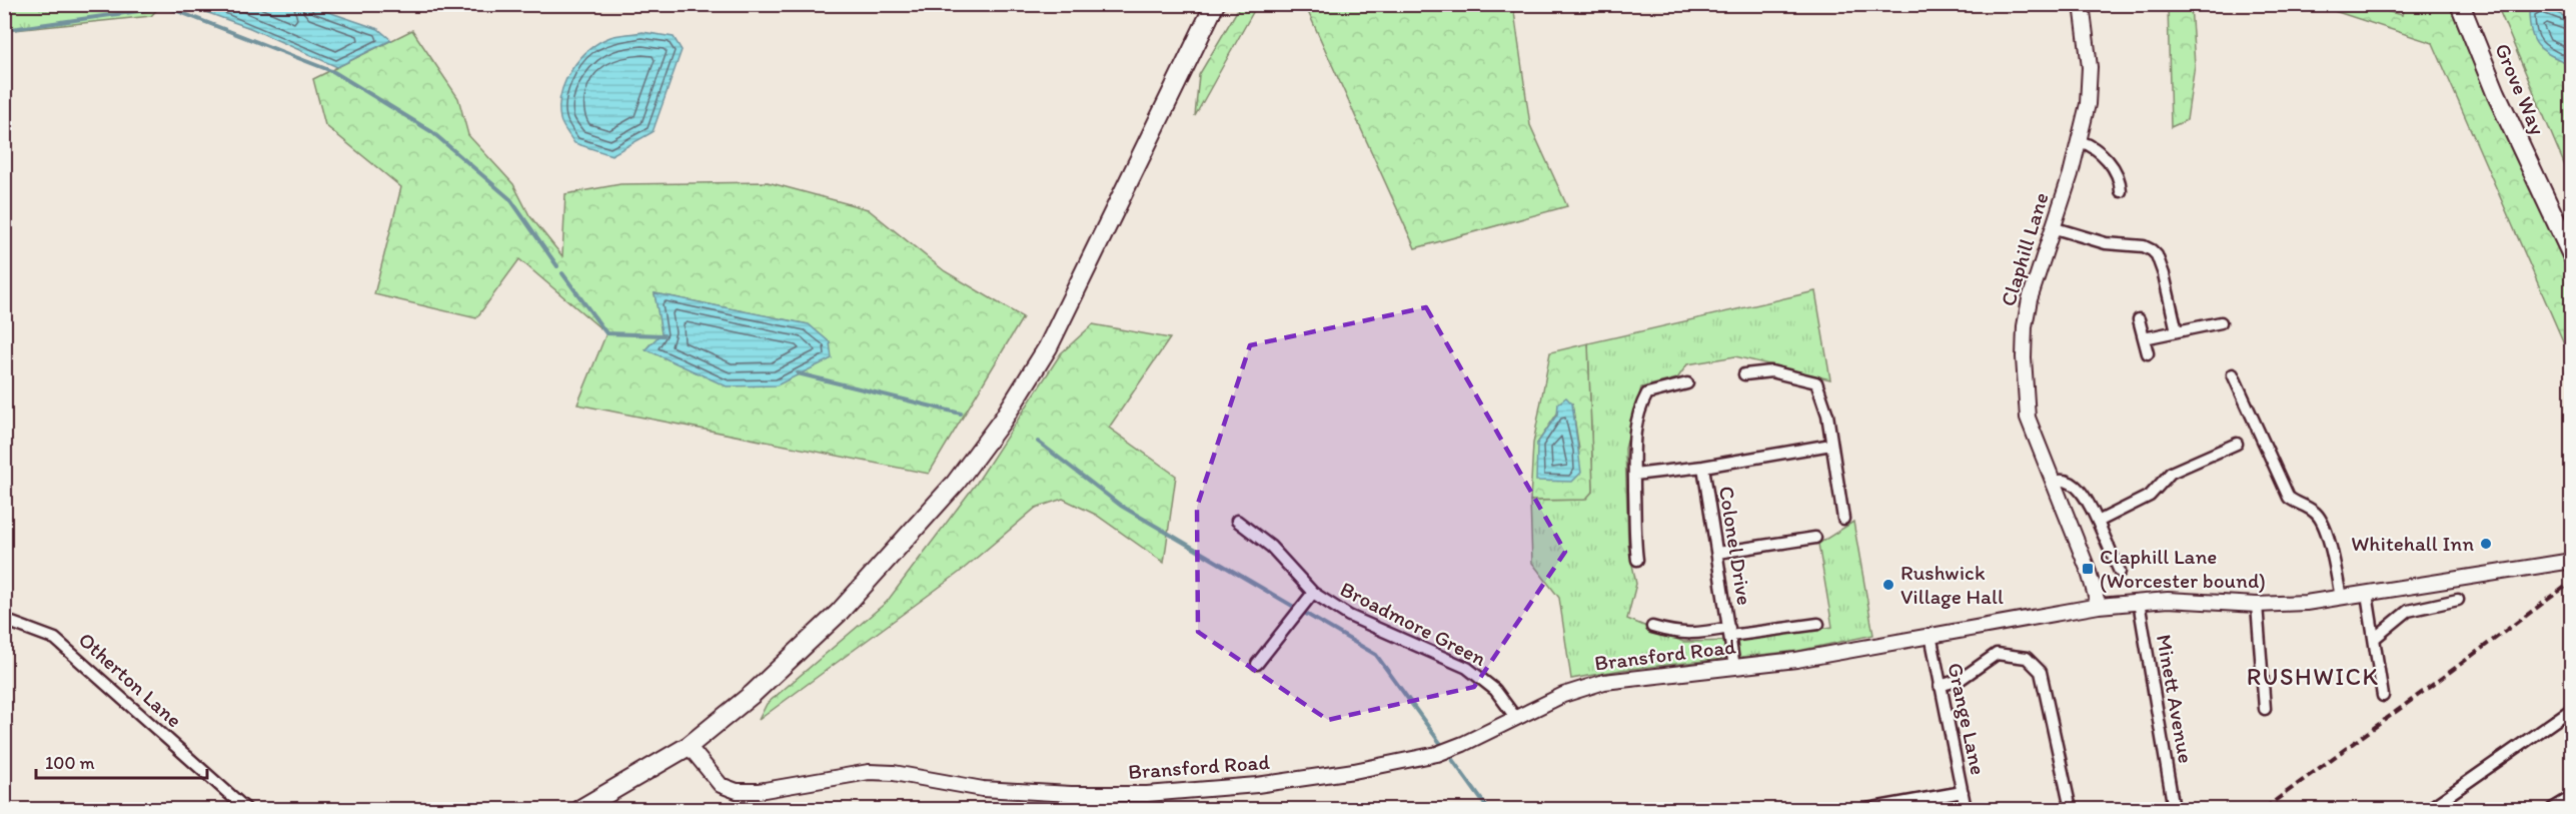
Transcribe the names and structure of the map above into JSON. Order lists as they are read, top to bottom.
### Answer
{
  "streets": {
    "highway": ["Grove Way"],
    "street": [
      "Claphill Lane",
      "Colonel Drive",
      "Broadmore Green",
      "Bransford Road",
      "Otherton Lane",
      "Minett Avenue",
      "Grange Lane"
    ]
  },
  "crossings": [
    ["Claphill Lane", "Bransford Road"],
    ["Colonel Drive", "Bransford Road"],
    ["Broadmore Green", "Bransford Road"],
    ["Bransford Road", "Minett Avenue"],
    ["Bransford Road", "Grange Lane"]
  ],
  "districts": ["RUSHWICK"],
  "places": {
    "other": ["Whitehall Inn", "Rushwick Village Hall"],
    "transit": ["Claphill Lane (Worcester bound)"]
  },
  "scale_bar": "100 m"
}
